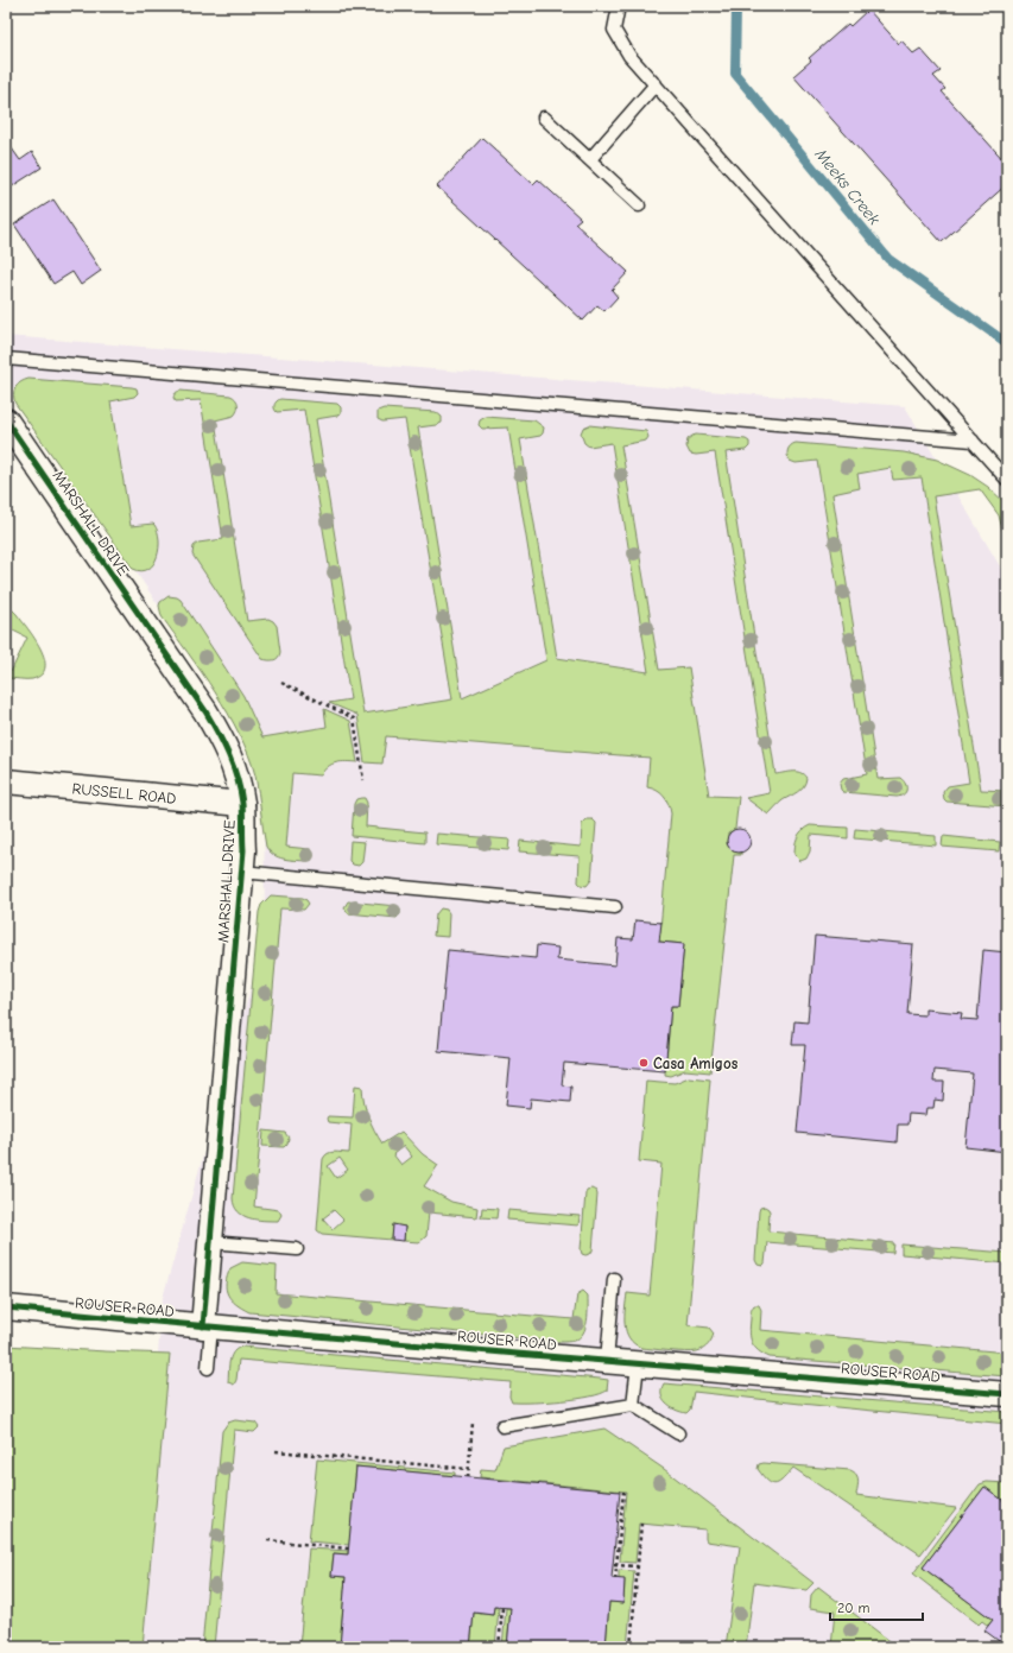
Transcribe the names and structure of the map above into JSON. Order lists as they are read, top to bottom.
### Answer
{
  "streets": {
    "street": ["MARSHALL DRIVE", "RUSSELL ROAD", "ROUSER ROAD"]
  },
  "crossings": [
    ["MARSHALL DRIVE", "RUSSELL ROAD"],
    ["MARSHALL DRIVE", "ROUSER ROAD"]
  ],
  "water": ["Meeks Creek"],
  "places": ["Casa Amigos"],
  "scale_bar": "20 m"
}
